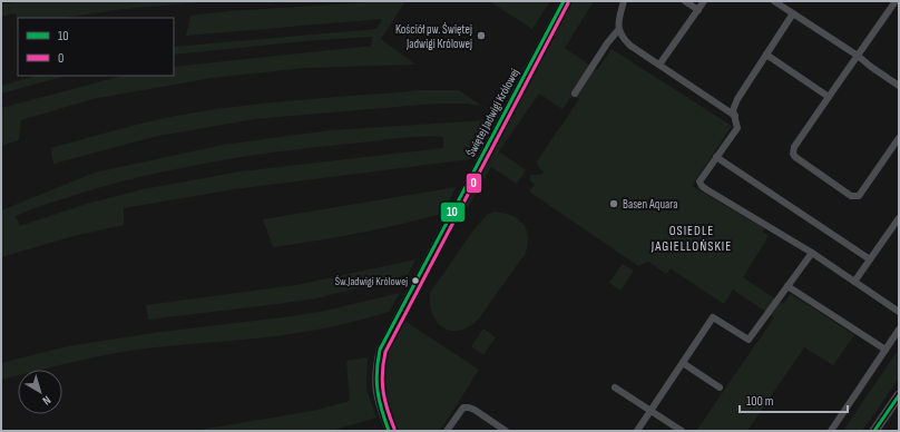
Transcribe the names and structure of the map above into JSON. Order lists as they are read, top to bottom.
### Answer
{
  "streets": {
    "street": ["Świętej Jadwigi Królowej"]
  },
  "districts": ["OSIEDLE JAGIELLOŃSKIE"],
  "places": ["Kościół pw. Świętej Jadwigi Królowej", "Basen Aquara", "Św.Jadwigi Królowej"],
  "lines": ["transit line 10", "transit line 0"],
  "legend": ["10", "0"],
  "scale_bar": "100 m",
  "north": "bottom right"
}
